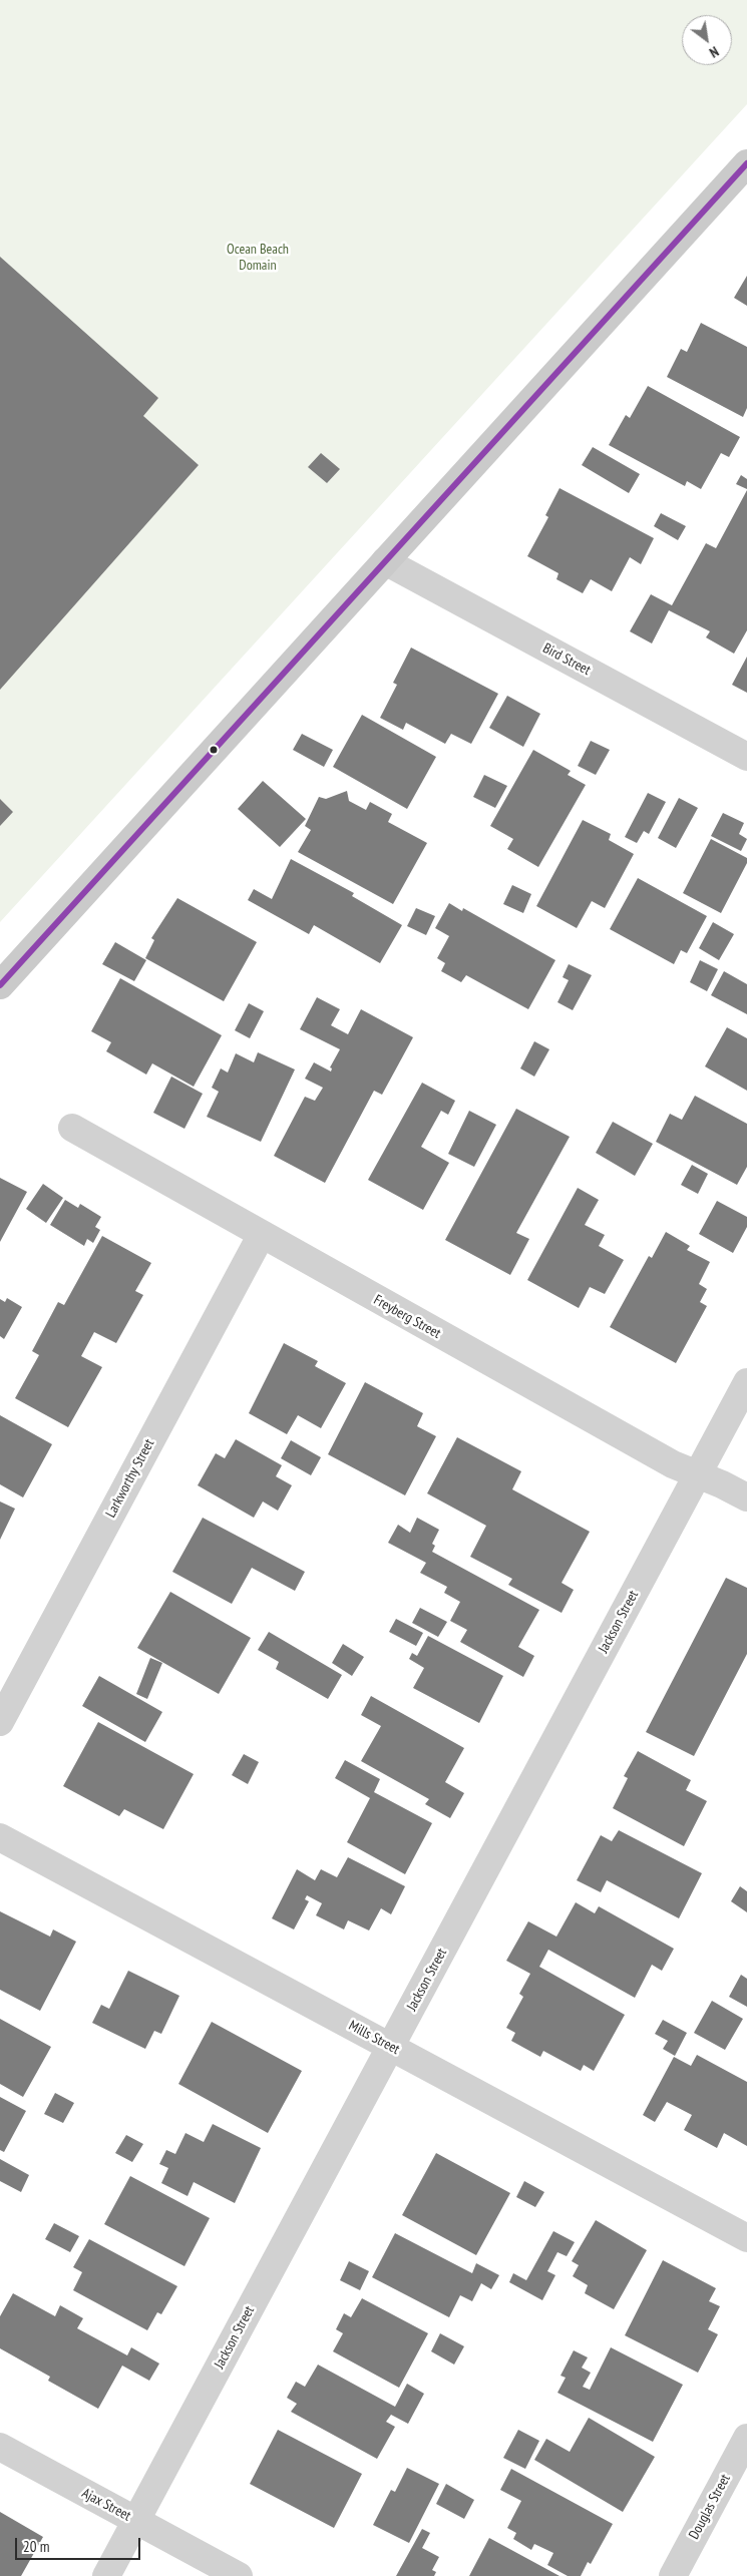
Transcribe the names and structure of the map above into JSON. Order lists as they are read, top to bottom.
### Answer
{
  "streets": {
    "street": [
      "Bird Street",
      "Freyberg Street",
      "Larkworthy Street",
      "Jackson Street",
      "Mills Street",
      "Ajax Street",
      "Douglas Street"
    ]
  },
  "crossings": [
    ["Freyberg Street", "Larkworthy Street"],
    ["Freyberg Street", "Jackson Street"],
    ["Jackson Street", "Mills Street"],
    ["Jackson Street", "Ajax Street"]
  ],
  "parks": ["Ocean Beach Domain"],
  "scale_bar": "20 m",
  "north": "bottom right"
}
